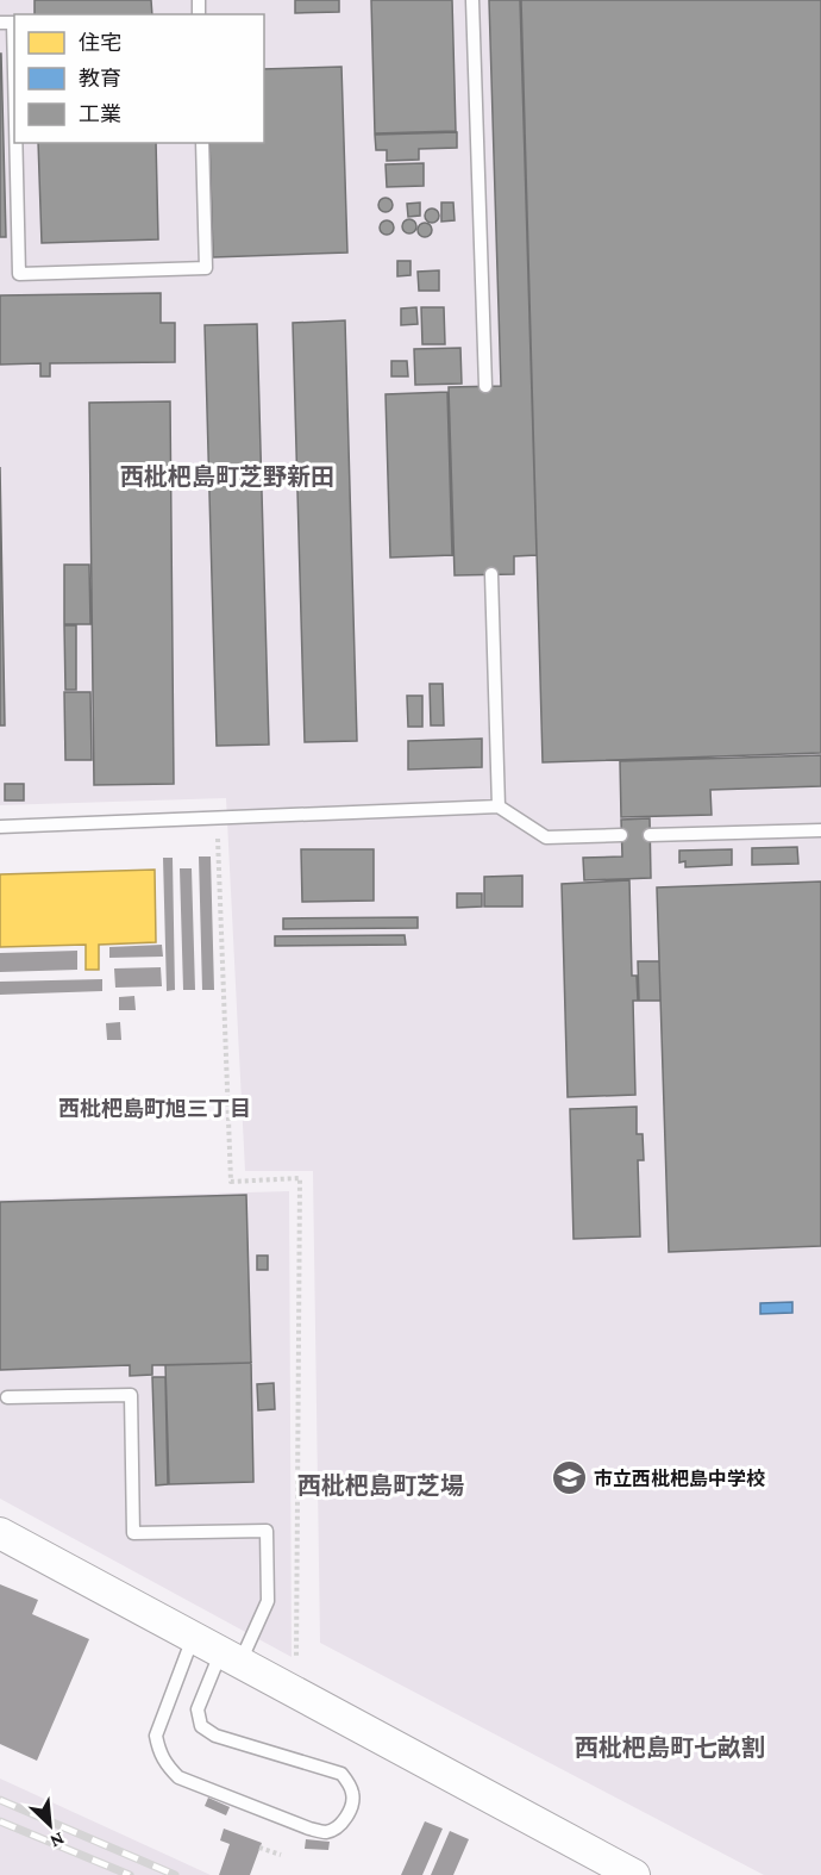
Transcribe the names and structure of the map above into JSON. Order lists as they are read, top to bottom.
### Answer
{
  "districts": [
    "西枇杷島町芝野新田",
    "西枇杷島町旭三丁目",
    "西枇杷島町芝場",
    "西枇杷島町七畝割"
  ],
  "places": {
    "school or university": ["市立西枇杷島中学校"]
  },
  "legend": ["住宅", "教育", "工業"],
  "north": "bottom right"
}
